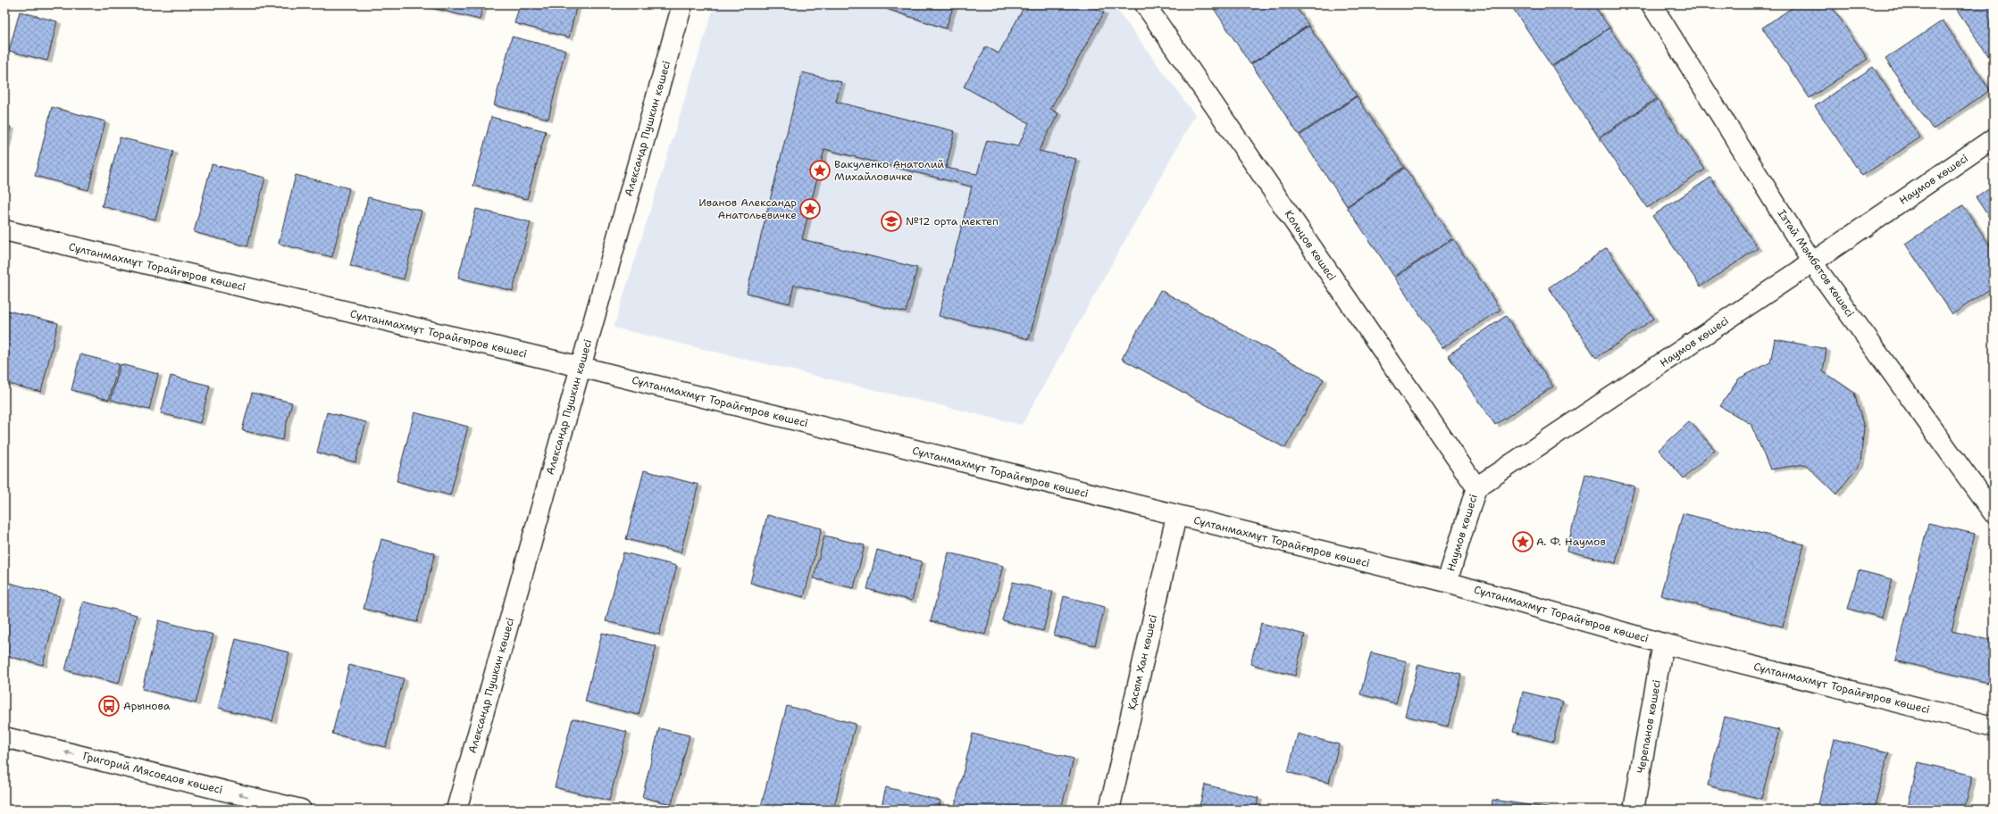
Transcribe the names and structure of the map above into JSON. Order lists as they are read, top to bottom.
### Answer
{
  "streets": {
    "street": [
      "Александр Пушкин көшесі",
      "Наумов көшесі",
      "Кольцов көшесі",
      "Ізтай Мәмбетов көшесі",
      "Сұлтанмахмұт Торайғыров көшесі",
      "Қасым Хан көшесі",
      "Черепанов көшесі",
      "Григорий Мясоедов көшесі"
    ]
  },
  "crossings": [
    ["Александр Пушкин көшесі", "Сұлтанмахмұт Торайғыров көшесі"],
    ["Наумов көшесі", "Кольцов көшесі"],
    ["Наумов көшесі", "Ізтай Мәмбетов көшесі"],
    ["Наумов көшесі", "Сұлтанмахмұт Торайғыров көшесі"],
    ["Сұлтанмахмұт Торайғыров көшесі", "Қасым Хан көшесі"],
    ["Сұлтанмахмұт Торайғыров көшесі", "Черепанов көшесі"]
  ],
  "one_way": ["Григорий Мясоедов көшесі"],
  "places": {
    "place": ["Вакуленко Анатолий Михайловичке", "Иванов Александр Анатольевичке", "А. Ф. Наумов"],
    "school or university": ["№12 орта мектеп"],
    "bus stop": ["Арынова"]
  }
}
